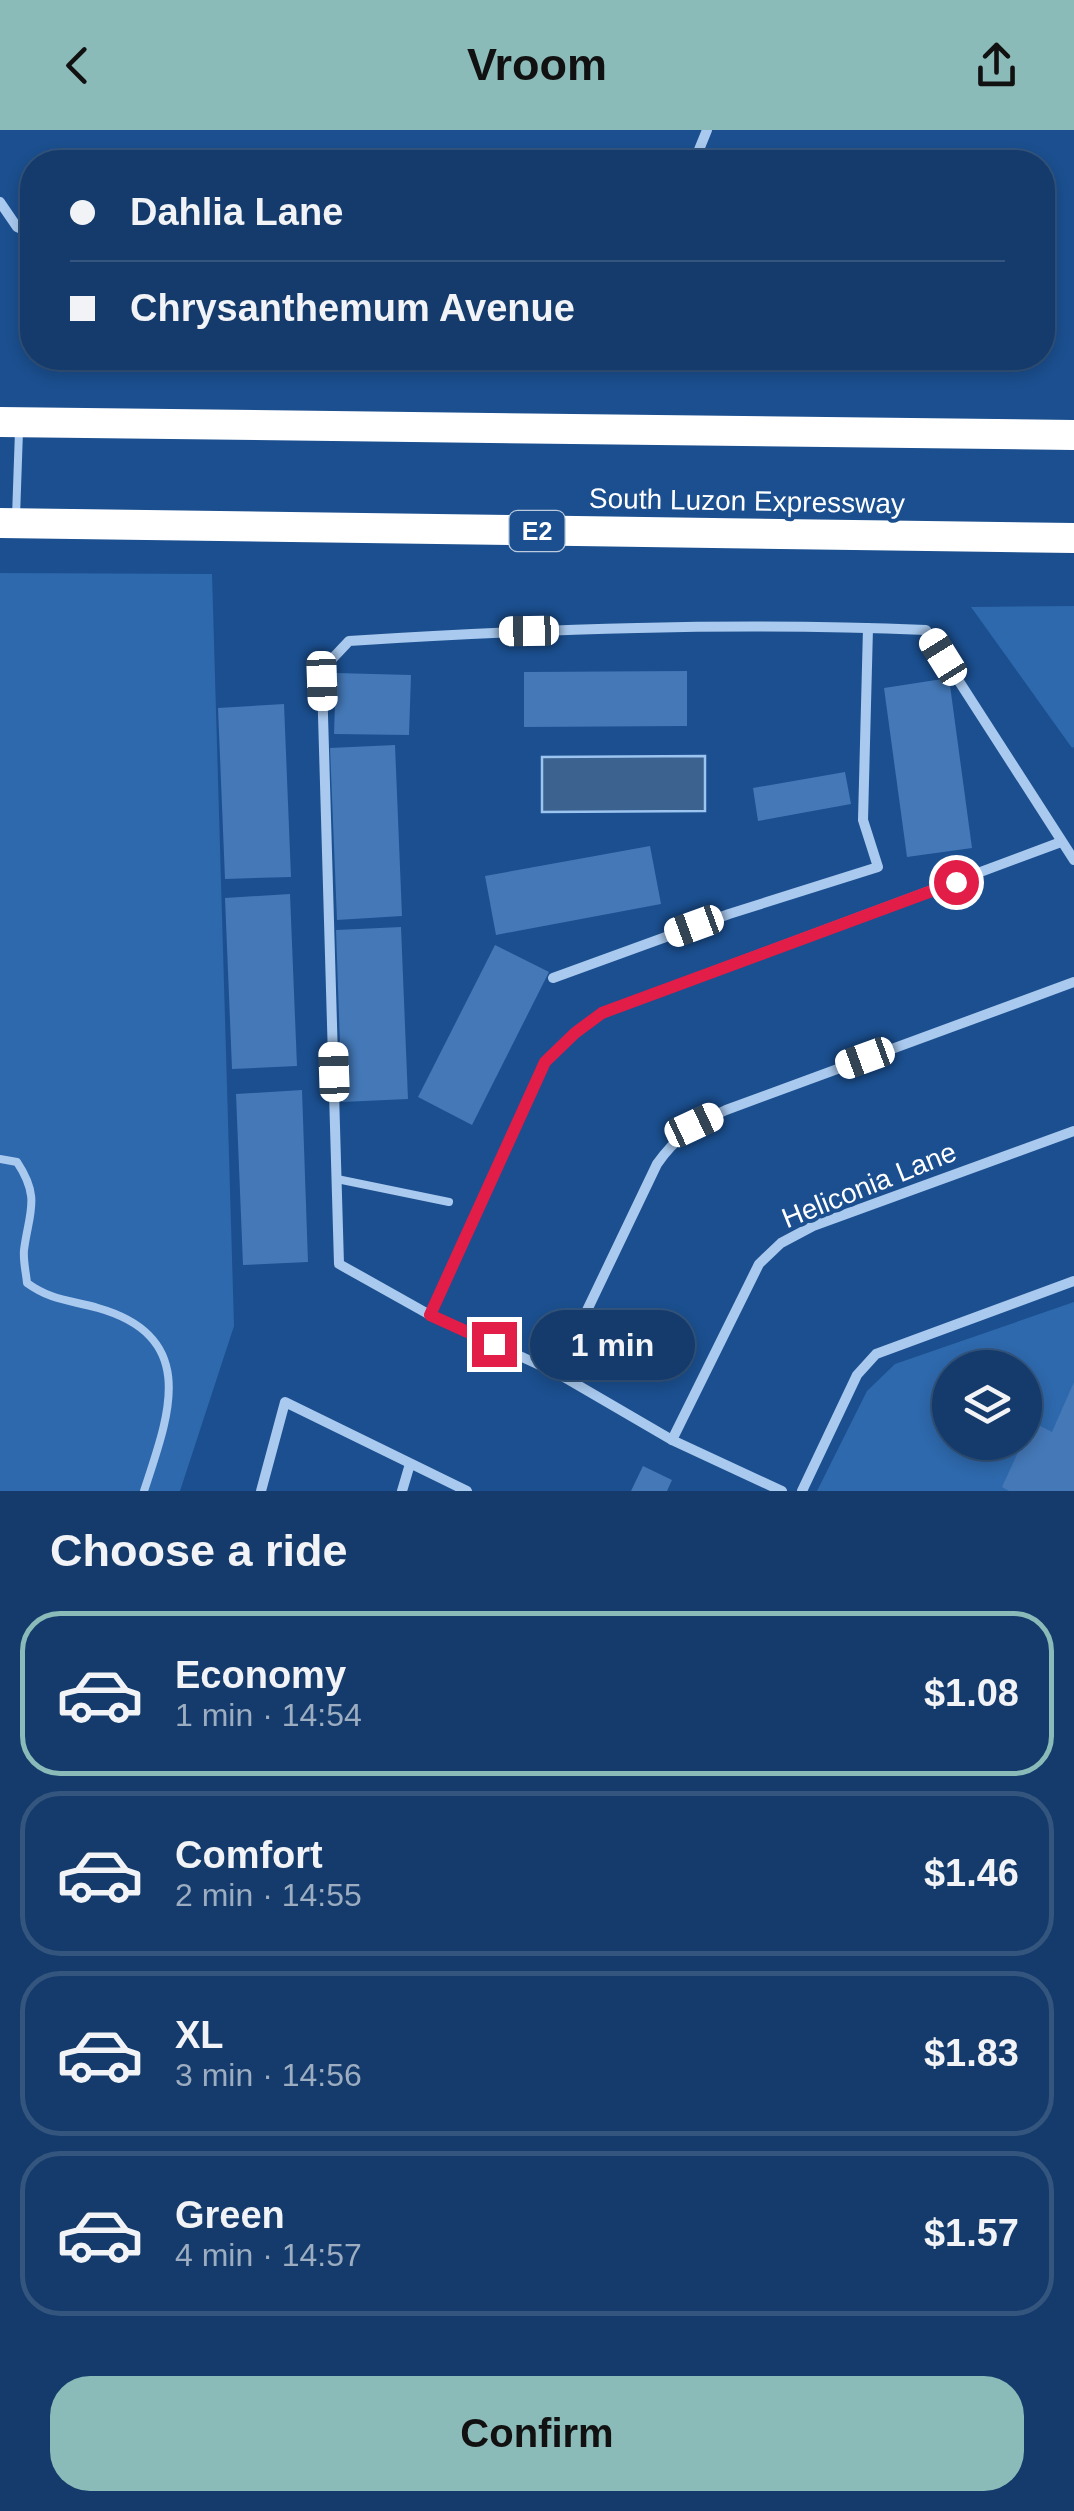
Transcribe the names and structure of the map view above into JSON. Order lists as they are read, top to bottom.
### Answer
{
  "streets": {
    "highway": ["South Luzon Expressway", "E2"],
    "street": ["Heliconia Lane"]
  },
  "page": {
    "header": "Vroom",
    "banner": ["Dahlia Lane", "Chrysanthemum Avenue"],
    "bubble": "1 min",
    "heading": "Choose a ride",
    "list": [
      {
        "name": "Economy",
        "note": "1 min · 14:54",
        "value": "$1.08"
      },
      {
        "name": "Comfort",
        "note": "2 min · 14:55",
        "value": "$1.46"
      },
      {
        "name": "XL",
        "note": "3 min · 14:56",
        "value": "$1.83"
      },
      {
        "name": "Green",
        "note": "4 min · 14:57",
        "value": "$1.57"
      }
    ],
    "buttons": "Confirm"
  }
}
